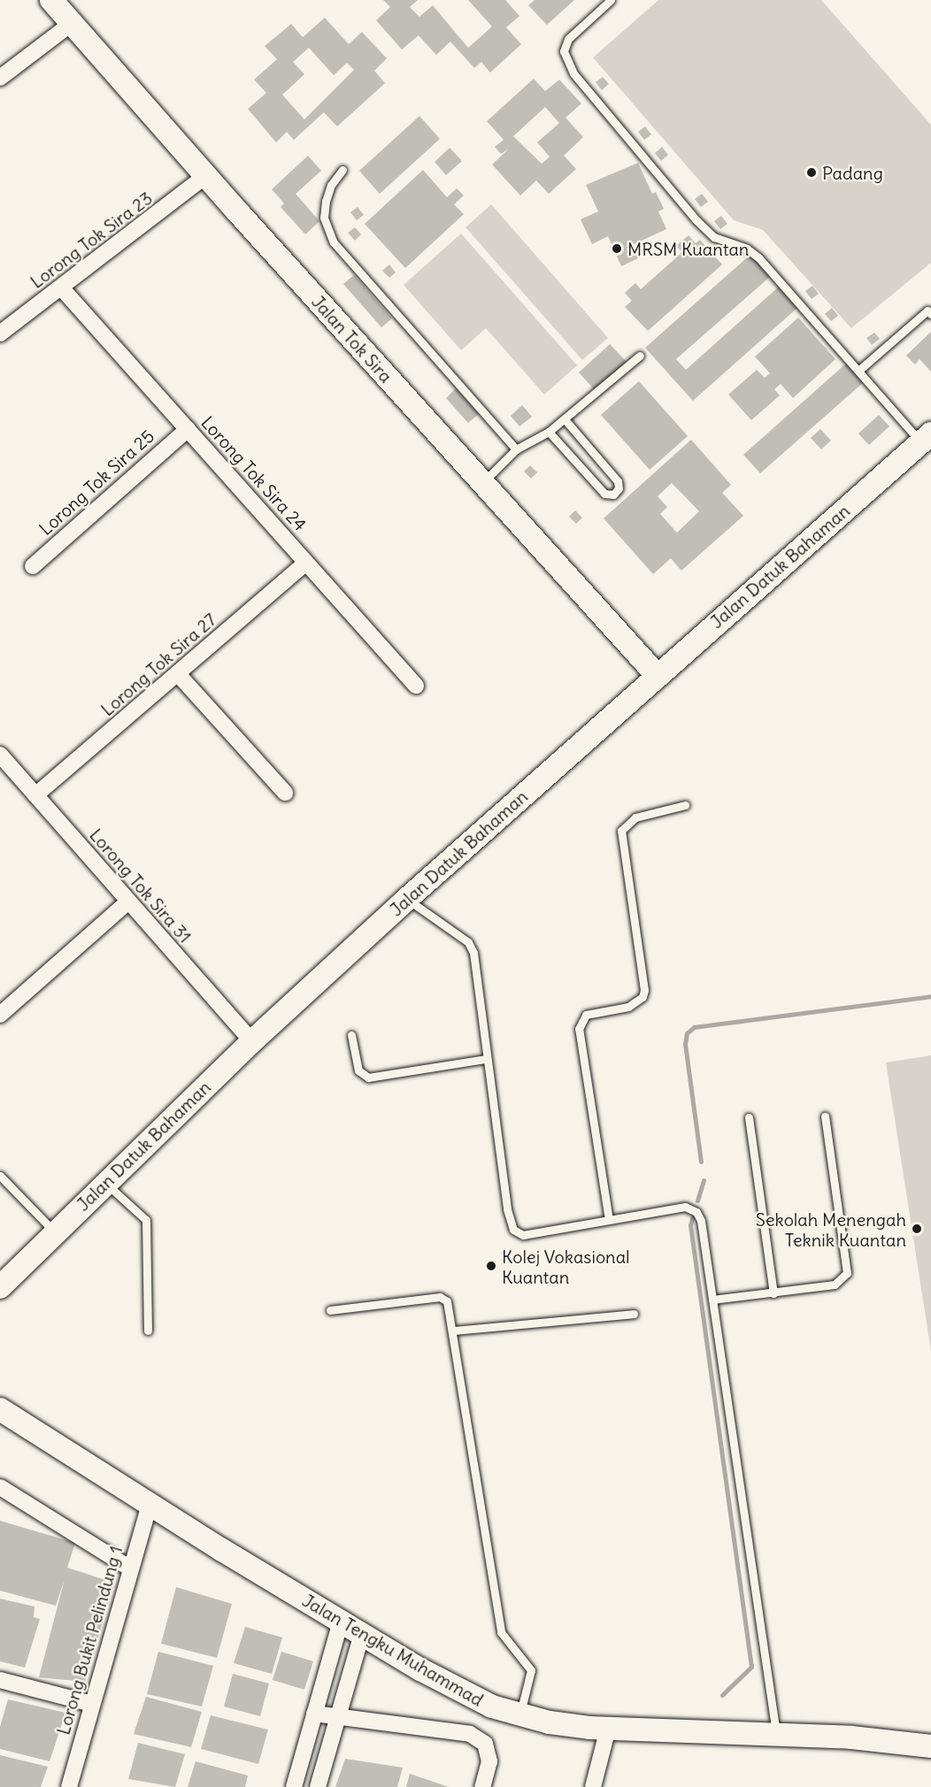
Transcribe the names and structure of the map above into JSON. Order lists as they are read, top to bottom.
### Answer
{
  "streets": {
    "street": [
      "Lorong Tok Sira 23",
      "Jalan Tok Sira",
      "Lorong Tok Sira 24",
      "Lorong Tok Sira 25",
      "Jalan Datuk Bahaman",
      "Lorong Tok Sira 27",
      "Lorong Tok Sira 31",
      "Lorong Bukit Pelindung 1",
      "Jalan Tengku Muhammad"
    ]
  },
  "crossings": [
    ["Lorong Tok Sira 23", "Jalan Tok Sira"],
    ["Lorong Tok Sira 23", "Lorong Tok Sira 24"],
    ["Jalan Tok Sira", "Jalan Datuk Bahaman"],
    ["Lorong Tok Sira 24", "Lorong Tok Sira 25"],
    ["Lorong Tok Sira 24", "Lorong Tok Sira 27"],
    ["Jalan Datuk Bahaman", "Lorong Tok Sira 31"],
    ["Lorong Tok Sira 27", "Lorong Tok Sira 31"],
    ["Lorong Bukit Pelindung 1", "Jalan Tengku Muhammad"]
  ],
  "places": [
    "Padang",
    "MRSM Kuantan",
    "Sekolah Menengah Teknik Kuantan",
    "Kolej Vokasional Kuantan"
  ]
}
